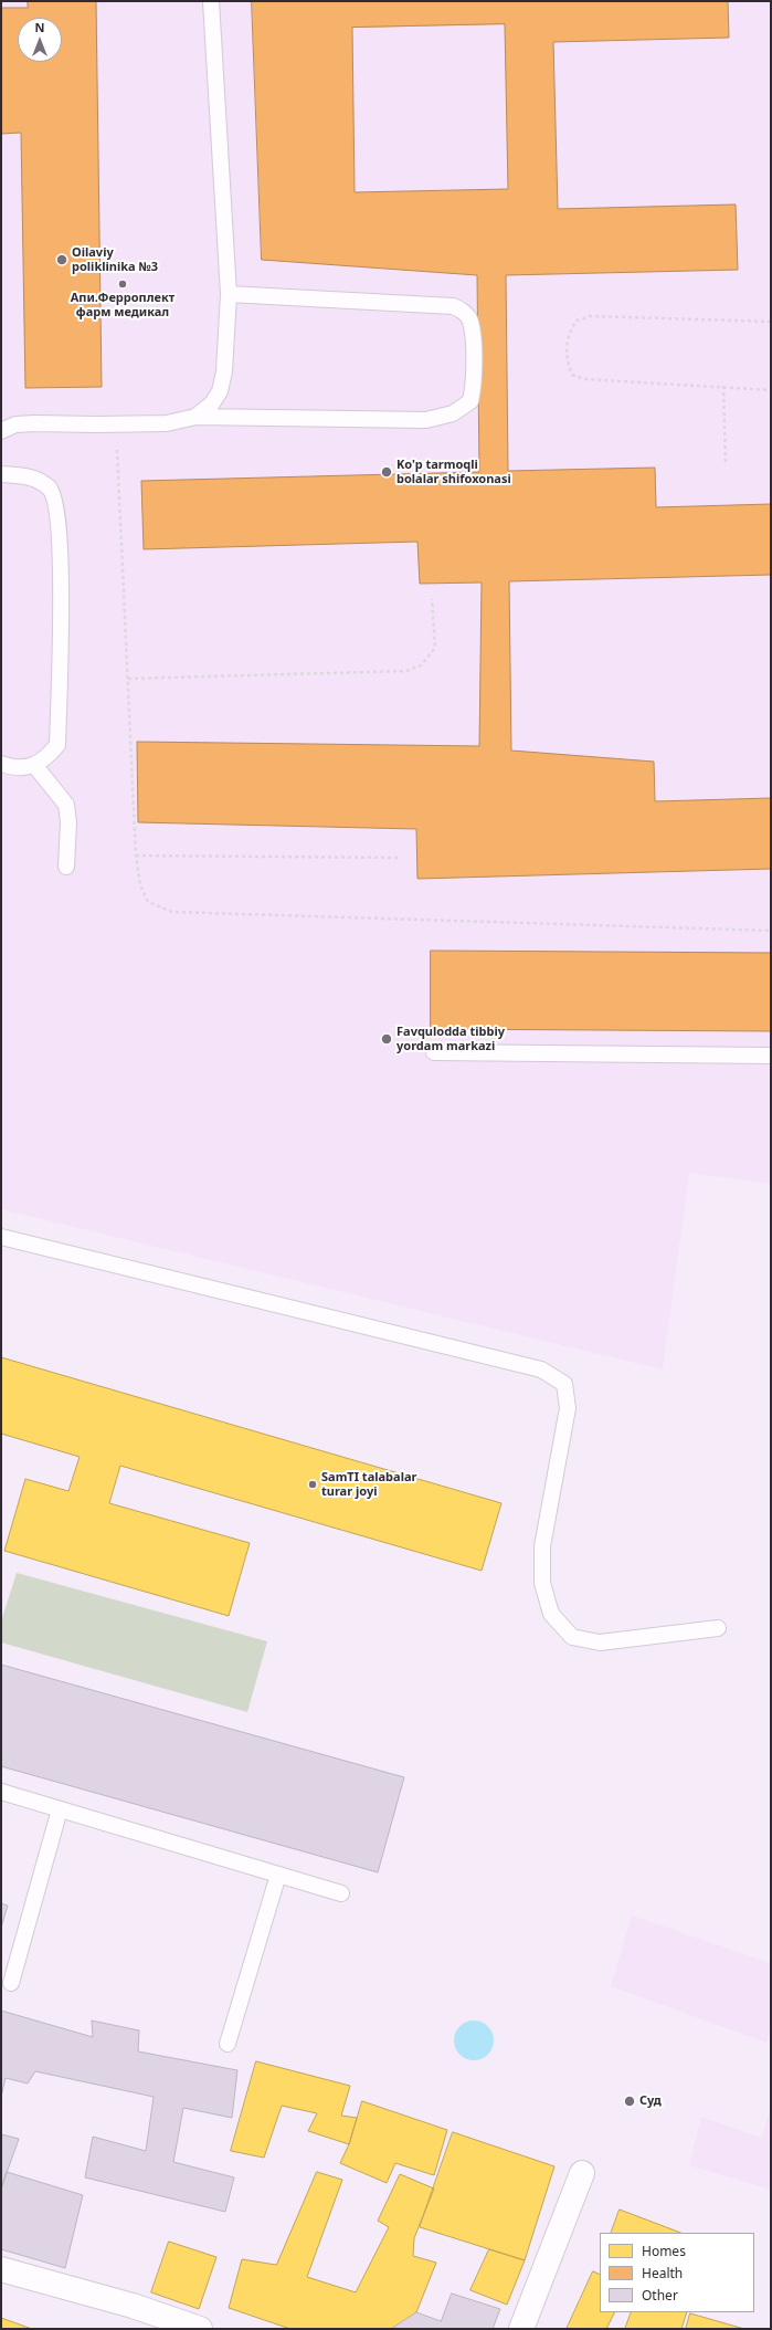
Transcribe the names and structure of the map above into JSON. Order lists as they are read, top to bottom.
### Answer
{
  "places": [
    "Oilaviy poliklinika №3",
    "Апи.Ферроплект фарм медикал",
    "Ko'p tarmoqli bolalar shifoxonasi",
    "Favqulodda tibbiy yordam markazi",
    "SamTI talabalar turar joyi",
    "Суд"
  ],
  "legend": ["Homes", "Health", "Other"],
  "north": "top"
}
